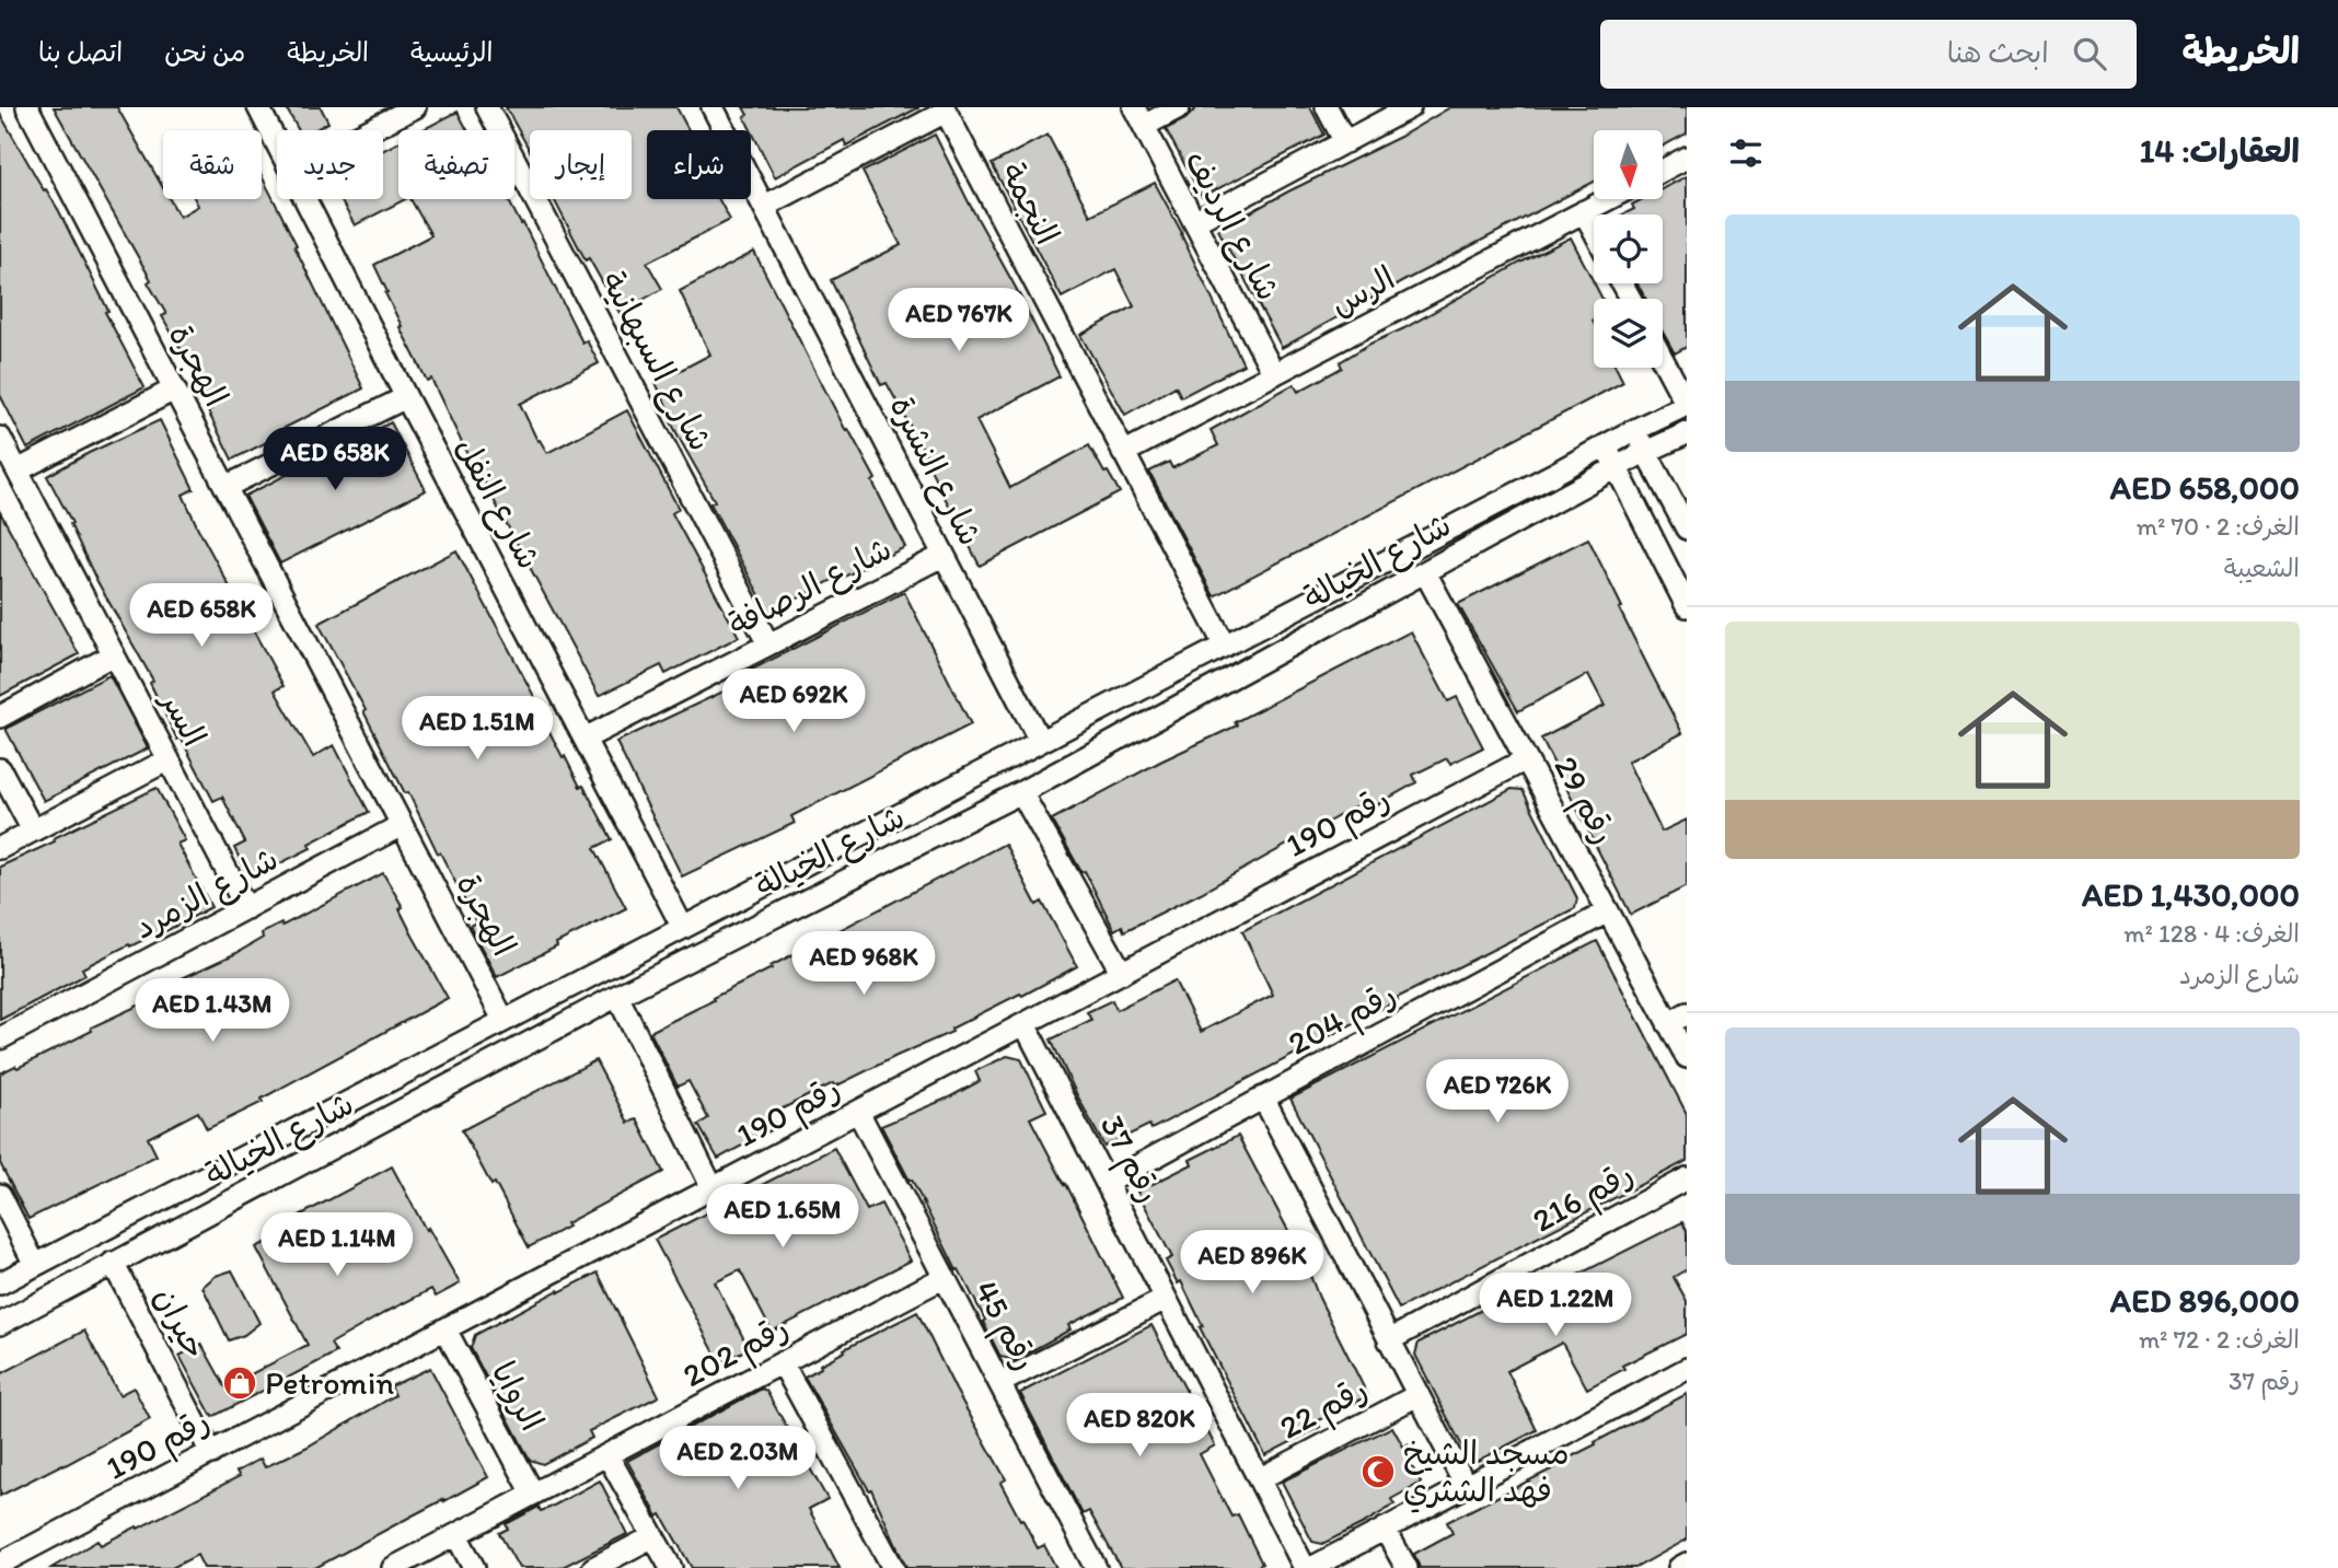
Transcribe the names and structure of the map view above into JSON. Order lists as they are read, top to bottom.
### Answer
{
  "streets": {
    "street": [
      "النجمة",
      "شارع الرديف",
      "الرس",
      "شارع السبهانية",
      "الهجرة",
      "شارع النشرة",
      "شارع النفل",
      "شارع الخيالة",
      "شارع الرصافة",
      "السر",
      "رقم 29",
      "رقم 190",
      "شارع الزمرد",
      "رقم 204",
      "رقم 37",
      "رقم 216",
      "حيران",
      "رقم 45",
      "رقم 202",
      "الروايا",
      "رقم 22"
    ]
  },
  "crossings": [
    ["النجمة", "الرس"],
    ["النجمة", "شارع الخيالة"],
    ["شارع الرديف", "الرس"],
    ["شارع السبهانية", "شارع الرصافة"],
    ["الهجرة", "شارع الخيالة"],
    ["الهجرة", "شارع الزمرد"],
    ["شارع النشرة", "شارع الخيالة"],
    ["شارع النشرة", "شارع الرصافة"],
    ["شارع النفل", "شارع الخيالة"],
    ["شارع النفل", "شارع الرصافة"],
    ["شارع الخيالة", "رقم 29"],
    ["شارع الخيالة", "حيران"],
    ["السر", "شارع الزمرد"],
    ["رقم 29", "رقم 190"],
    ["رقم 29", "رقم 204"],
    ["رقم 190", "رقم 37"],
    ["رقم 190", "حيران"],
    ["رقم 190", "رقم 45"],
    ["رقم 190", "الروايا"],
    ["رقم 204", "رقم 37"],
    ["رقم 37", "رقم 22"],
    ["رقم 45", "رقم 202"],
    ["رقم 202", "الروايا"]
  ],
  "places": {
    "shop": ["Petromin"],
    "mosque": ["مسجد الشيخ فهد الشثري"]
  },
  "north": "bottom",
  "page": {
    "header": "الخريطة",
    "search": "ابحث هنا",
    "nav": [
      "الرئيسية",
      "الخريطة",
      "من نحن",
      "اتصل بنا"
    ],
    "heading": "العقارات: 14",
    "chip": [
      "شراء",
      "إيجار",
      "تصفية",
      "جديد",
      "شقة"
    ],
    "list": [
      {
        "name": "AED 658,000",
        "note": "الغرف: 2 · 70 m² · الشعيبة"
      },
      {
        "name": "AED 1,430,000",
        "note": "الغرف: 4 · 128 m² · شارع الزمرد"
      },
      {
        "name": "AED 896,000",
        "note": "الغرف: 2 · 72 m² · رقم 37"
      }
    ],
    "price": [
      "AED 767K",
      "AED 658K",
      "AED 658K",
      "AED 692K",
      "AED 1.51M",
      "AED 968K",
      "AED 1.43M",
      "AED 726K",
      "AED 1.65M",
      "AED 1.14M",
      "AED 896K",
      "AED 1.22M",
      "AED 820K",
      "AED 2.03M"
    ]
  }
}
